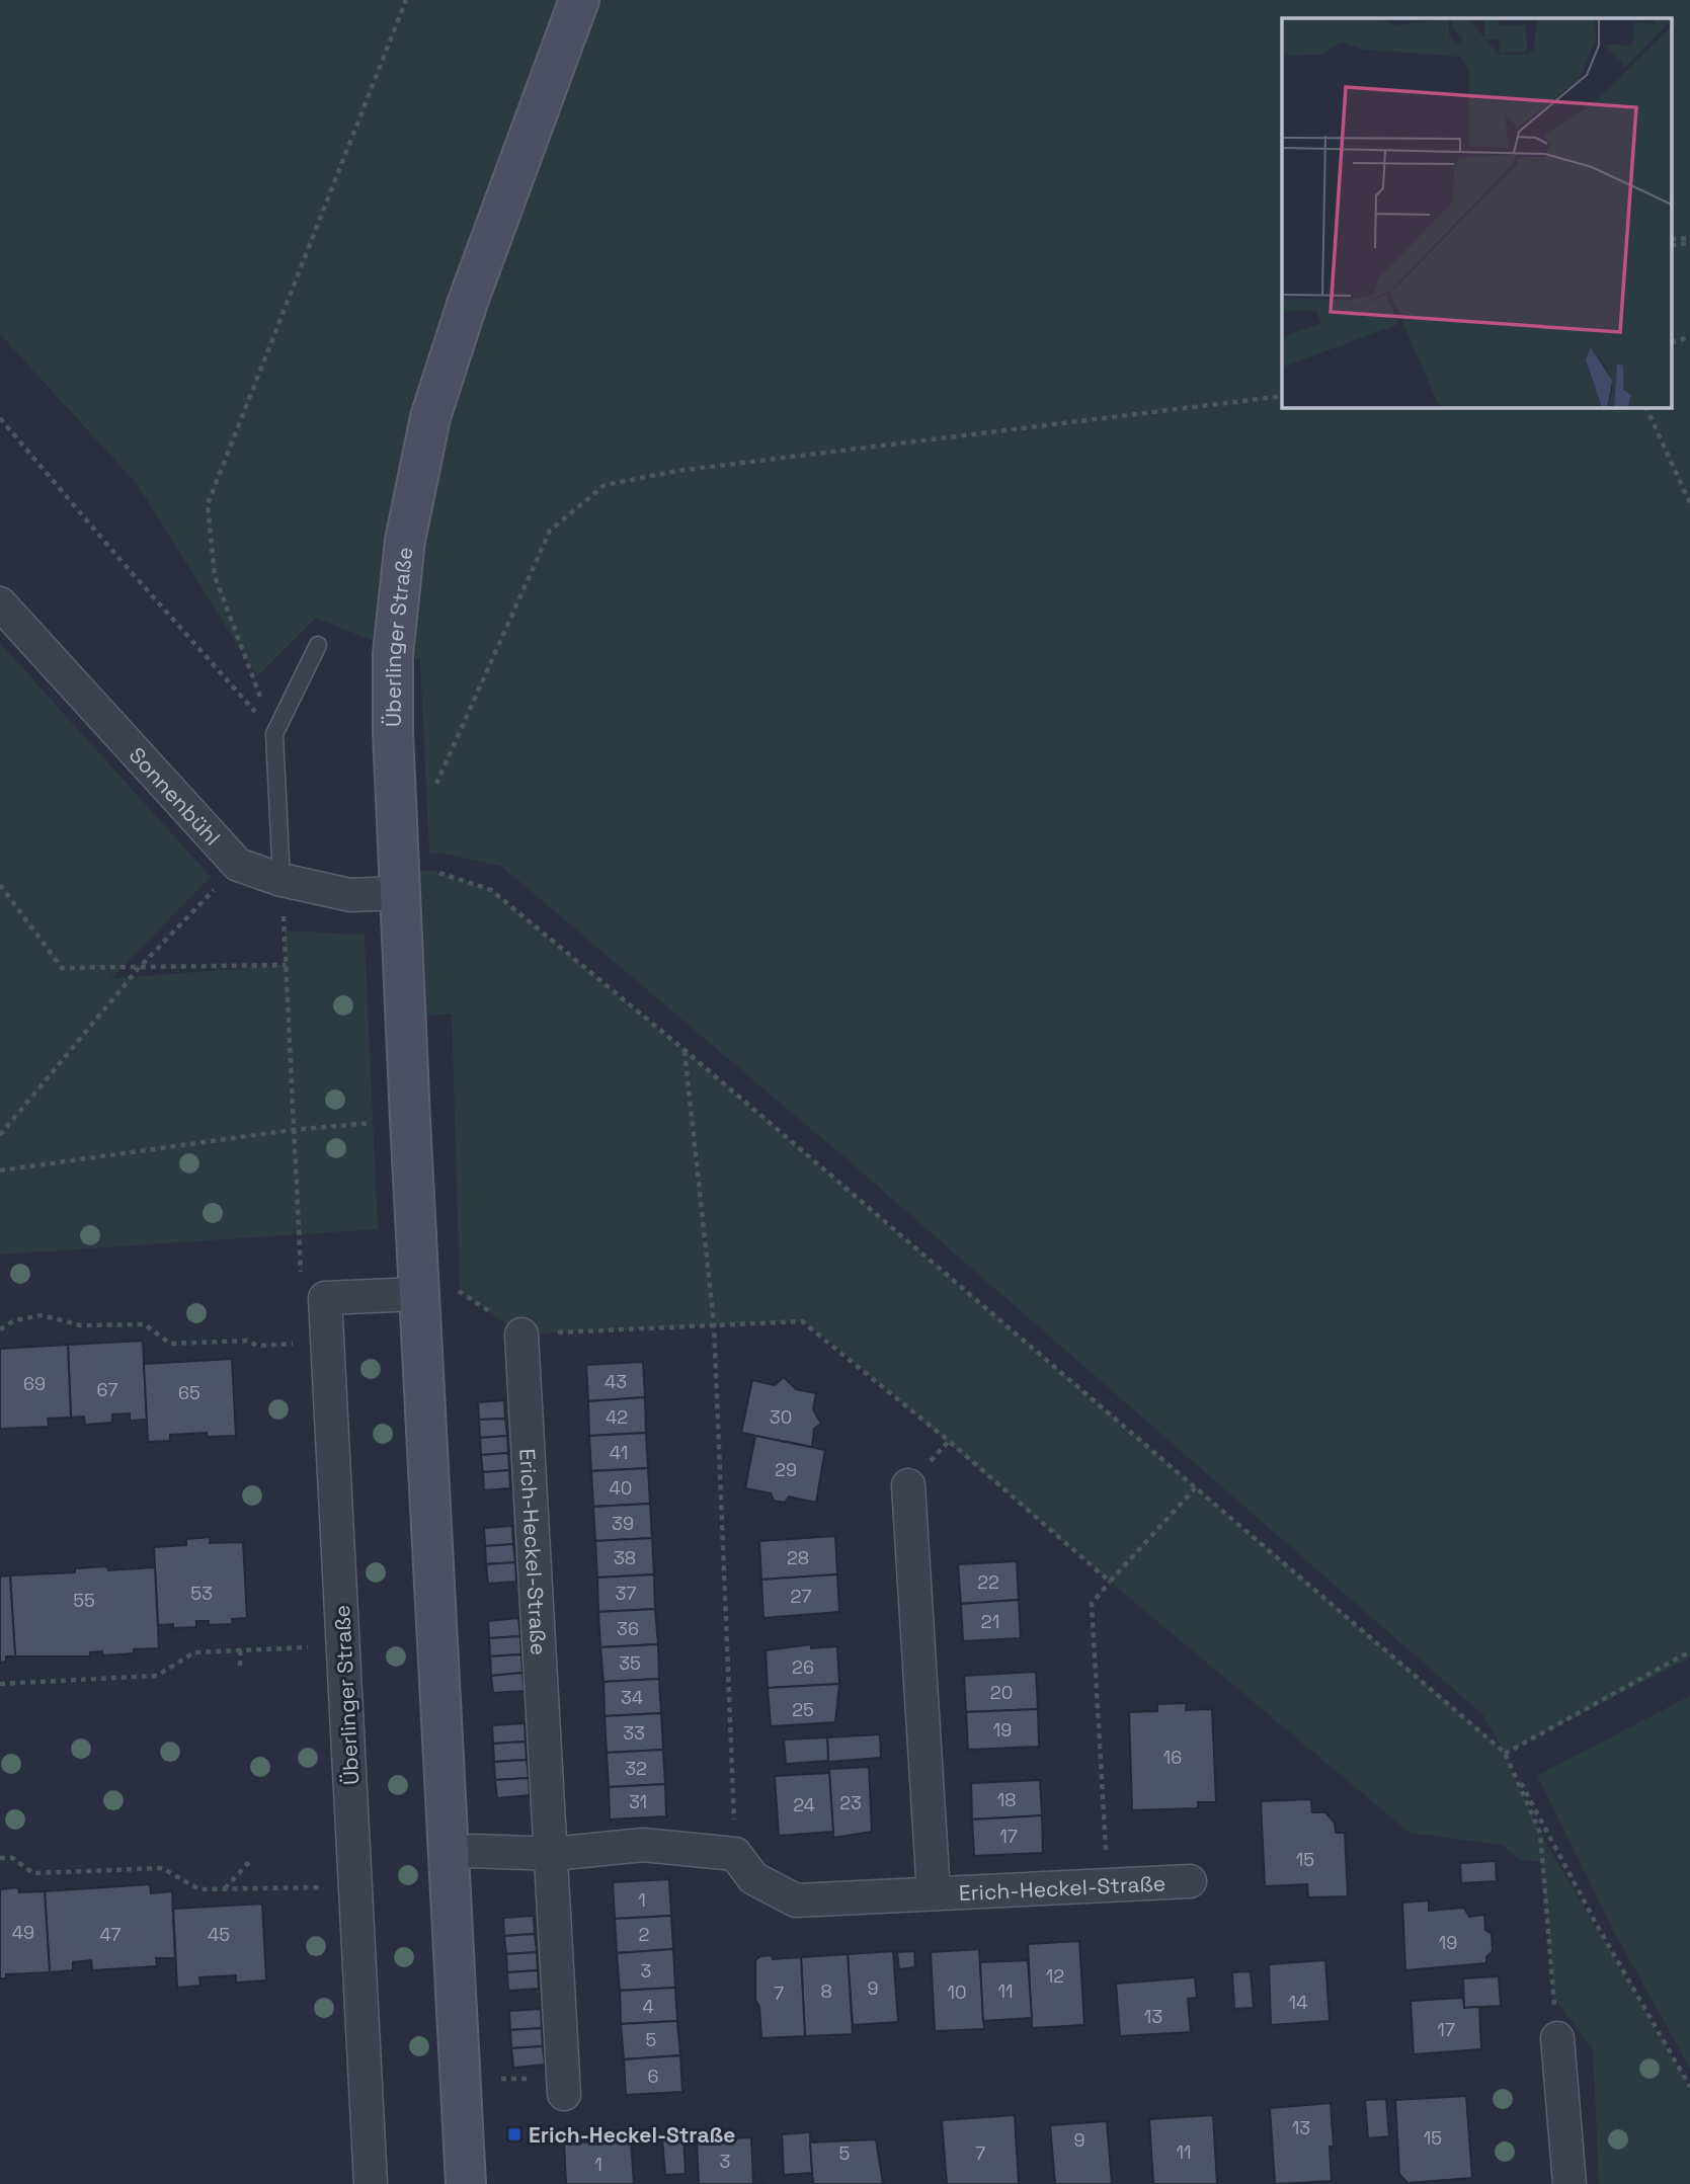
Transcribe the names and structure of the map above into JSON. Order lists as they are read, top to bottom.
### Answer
{
  "streets": {
    "street": ["Überlinger Straße", "Sonnenbühl", "Erich-Heckel-Straße"]
  },
  "crossings": [
    ["Überlinger Straße", "Sonnenbühl"]
  ],
  "places": {
    "transit": ["Erich-Heckel-Straße"]
  },
  "house_numbers": [
    "43",
    "69",
    "67",
    "65",
    "42",
    "30",
    "41",
    "29",
    "40",
    "39",
    "38",
    "28",
    "22",
    "53",
    "37",
    "27",
    "55",
    "21",
    "36",
    "35",
    "26",
    "20",
    "34",
    "25",
    "19",
    "33",
    "16",
    "32",
    "18",
    "31",
    "23",
    "24",
    "17",
    "15",
    "1",
    "49",
    "47",
    "45",
    "2",
    "19",
    "3",
    "12",
    "9",
    "8",
    "11",
    "10",
    "7",
    "14",
    "4",
    "13",
    "17",
    "5",
    "6",
    "13",
    "15",
    "9",
    "11",
    "5",
    "7",
    "3",
    "1"
  ]
}
